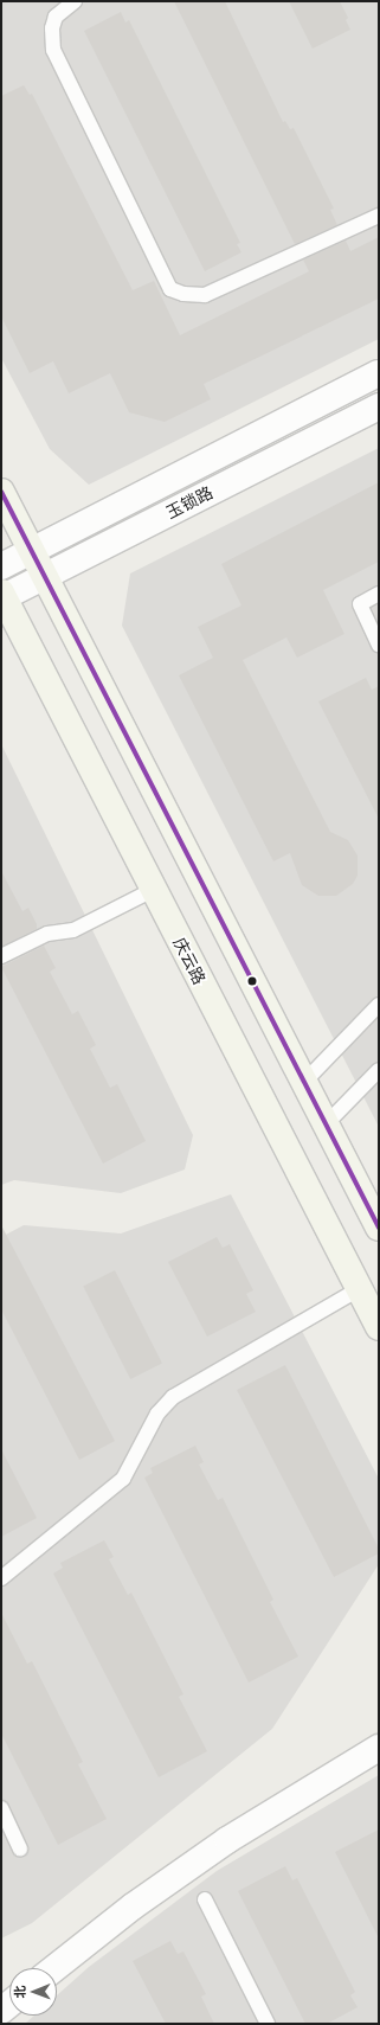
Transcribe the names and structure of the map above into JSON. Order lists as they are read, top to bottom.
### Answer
{
  "streets": {
    "main road": ["庆云路"],
    "street": ["玉锁路"]
  },
  "crossings": [
    ["玉锁路", "庆云路"]
  ],
  "north": "left"
}
